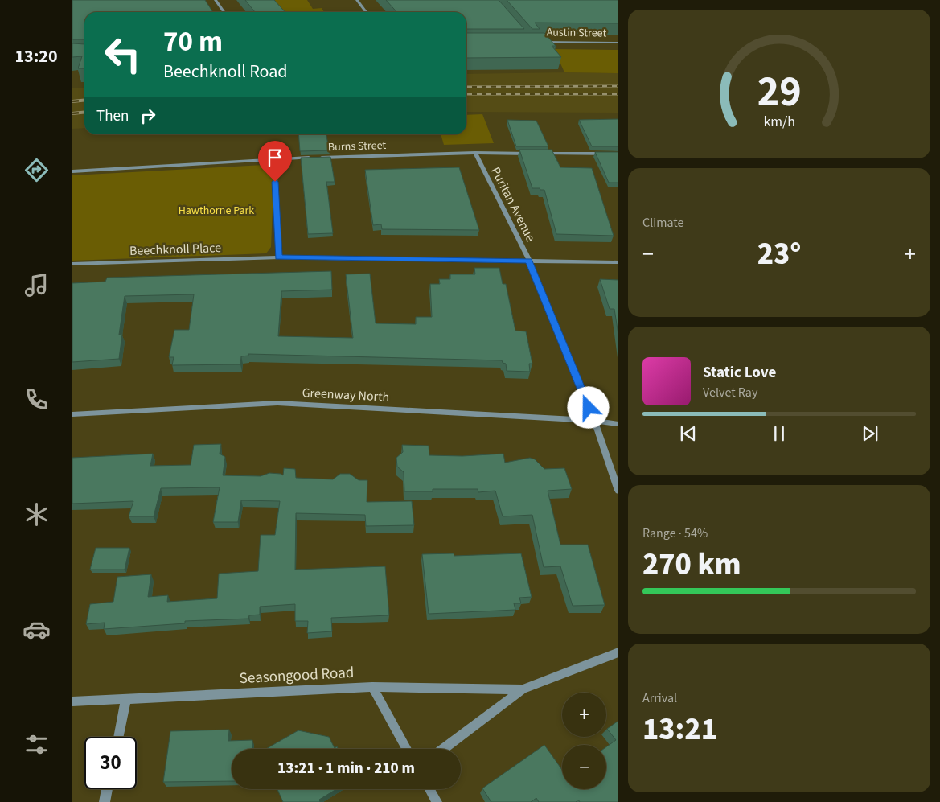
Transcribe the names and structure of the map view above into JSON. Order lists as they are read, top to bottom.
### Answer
{
  "streets": {
    "street": [
      "Austin Street",
      "Burns Street",
      "Puritan Avenue",
      "Beechknoll Place",
      "Greenway North",
      "Seasongood Road"
    ]
  },
  "crossings": [
    ["Burns Street", "Puritan Avenue"],
    ["Puritan Avenue", "Beechknoll Place"],
    ["Puritan Avenue", "Greenway North"]
  ],
  "parks": ["Hawthorne Park"],
  "page": {
    "tabs": "13:20",
    "turn": ["70 m", "Beechknoll Road"],
    "then": "Then",
    "tile": [
      "Climate",
      ["Range · 54%", "270 km"],
      ["Arrival", "13:21"]
    ],
    "heat": ["−", "23°", "+"],
    "song": ["Static Love", "Velvet Ray"],
    "map_buttons": ["+", "−"],
    "limit": "30",
    "trip": "13:21 · 1 min · 210 m",
    "gauge": ["29", "km/h"]
  }
}
